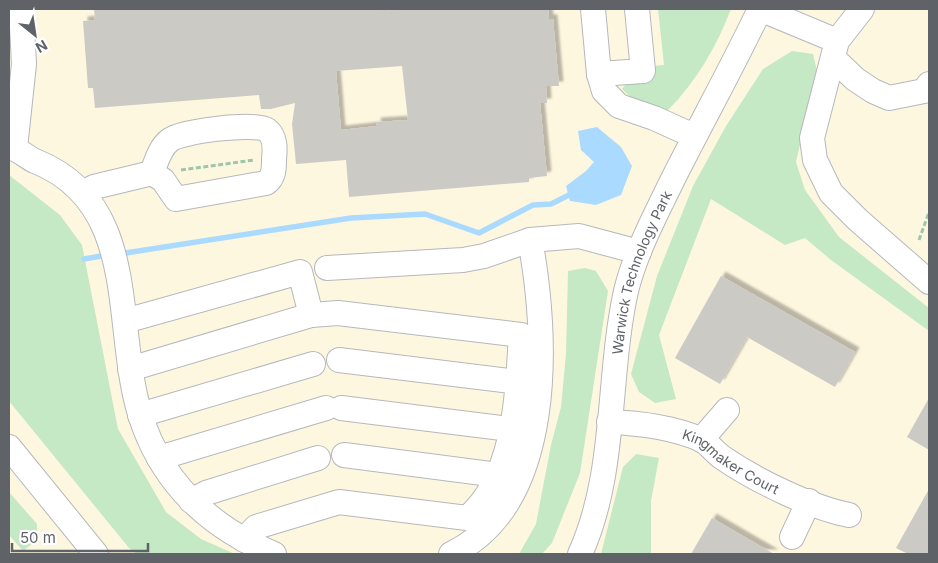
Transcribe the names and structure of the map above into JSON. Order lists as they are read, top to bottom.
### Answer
{
  "streets": {
    "street": ["Warwick Technology Park", "Kingmaker Court"]
  },
  "crossings": [
    ["Warwick Technology Park", "Kingmaker Court"]
  ],
  "scale_bar": "50 m",
  "north": "bottom right"
}
